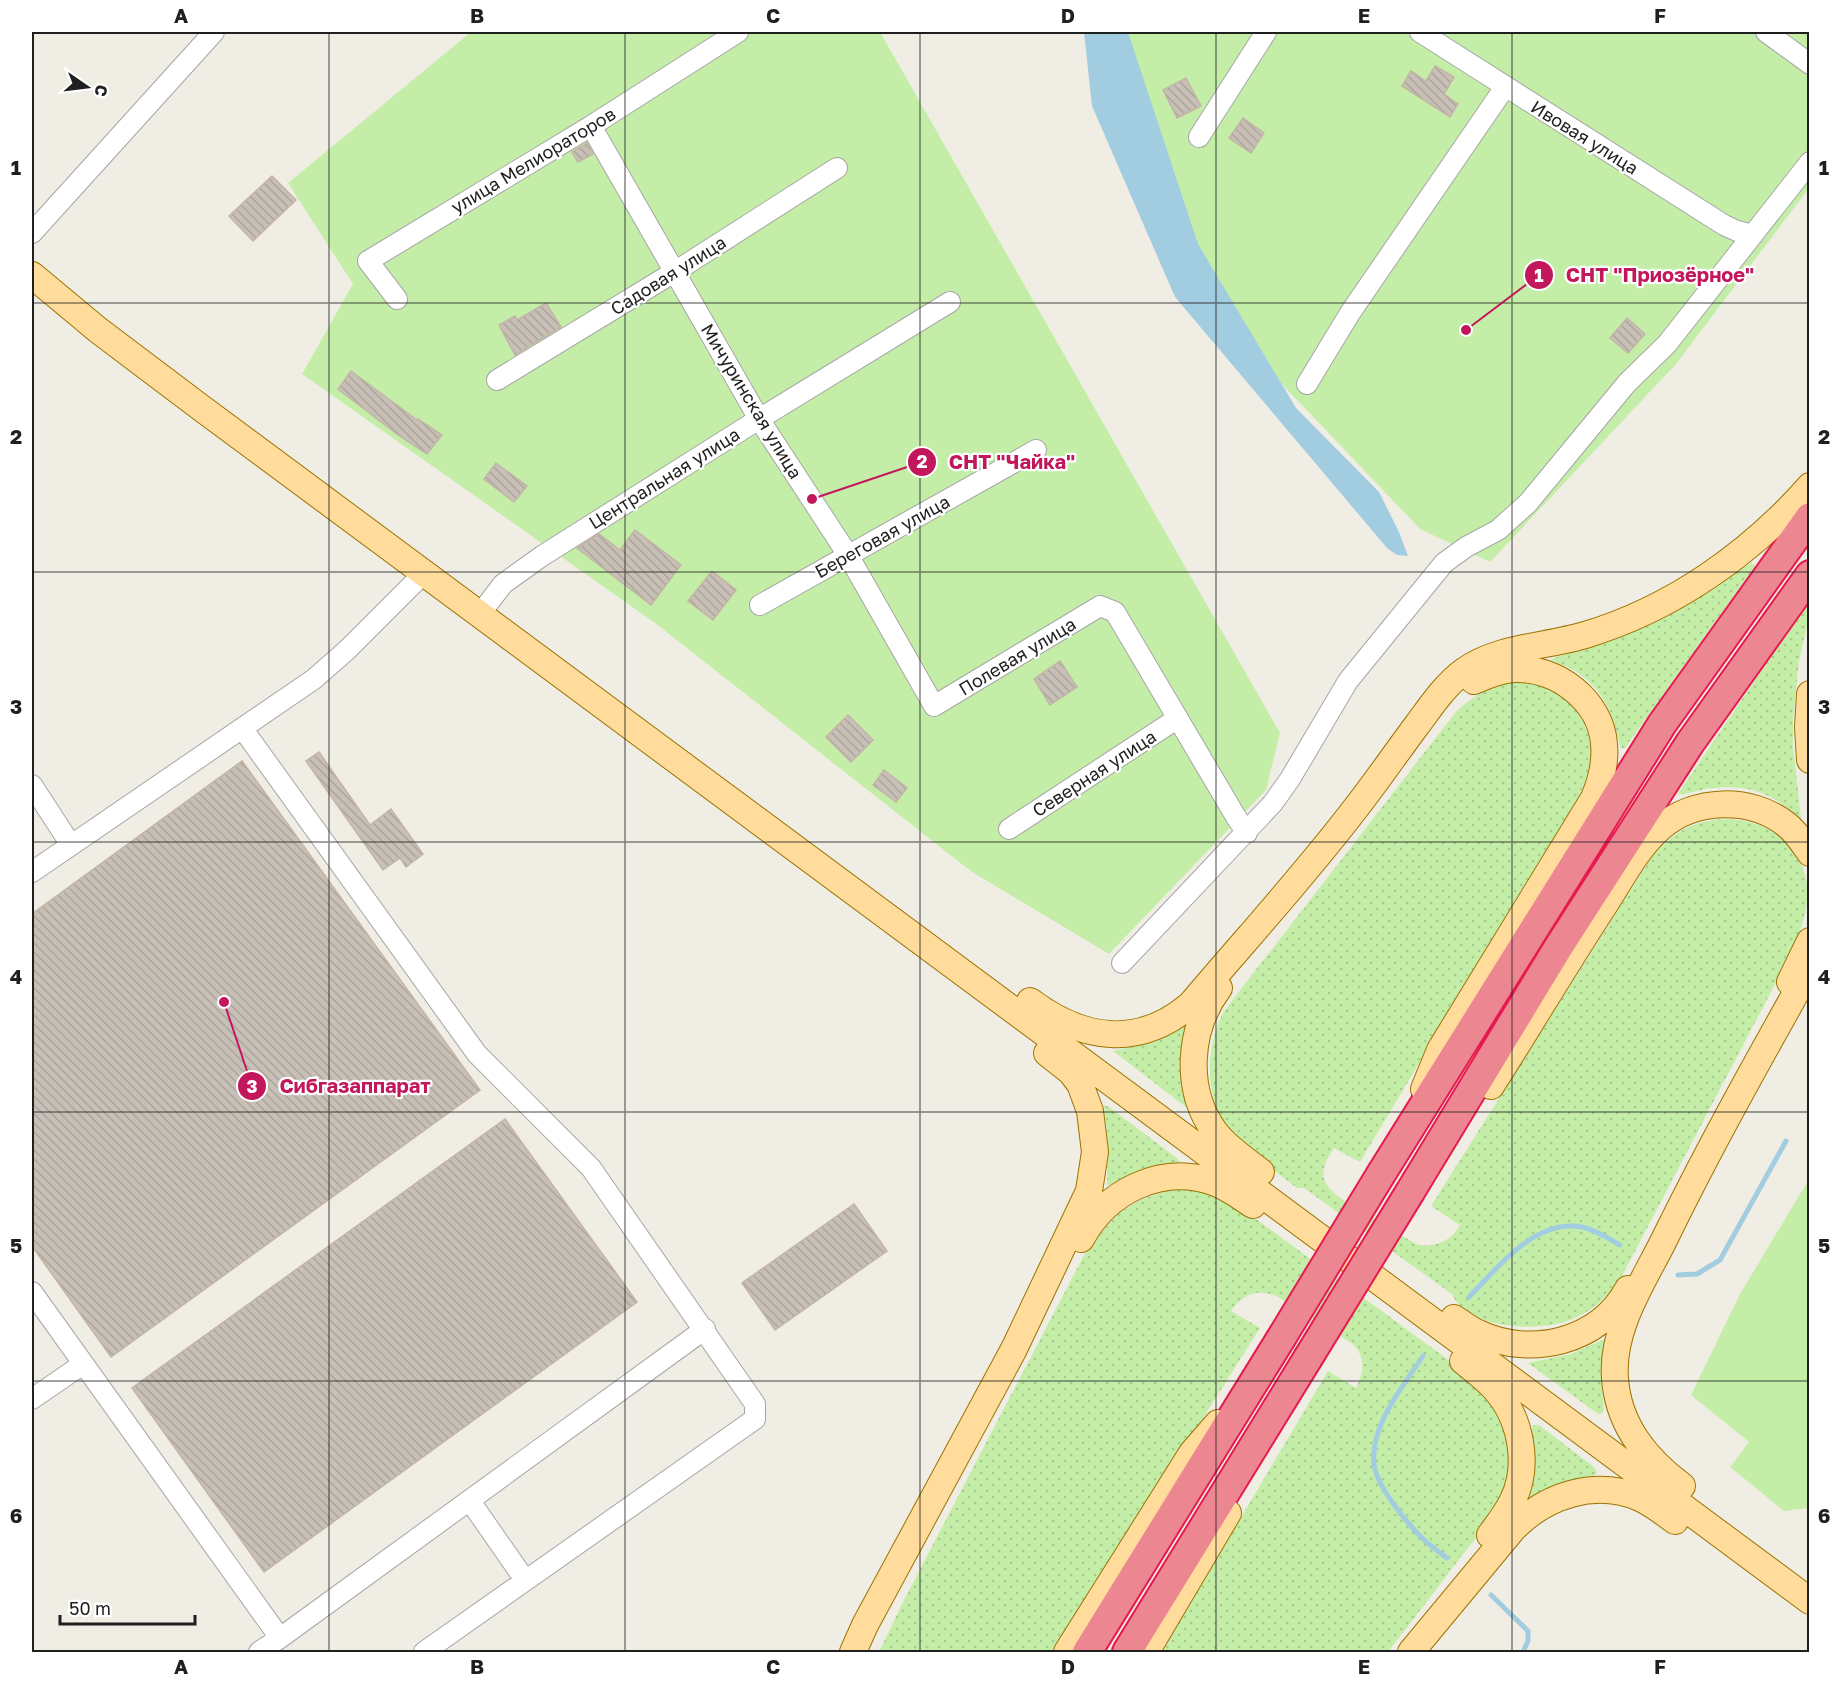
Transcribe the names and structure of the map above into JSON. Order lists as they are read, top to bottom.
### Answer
{
  "streets": {
    "street": [
      "Ивовая улица",
      "улица Мелиораторов",
      "Садовая улица",
      "Мичуринская улица",
      "Центральная улица",
      "Береговая улица",
      "Полевая улица",
      "Северная улица"
    ]
  },
  "crossings": [
    ["улица Мелиораторов", "Мичуринская улица"],
    ["Садовая улица", "Мичуринская улица"],
    ["Мичуринская улица", "Центральная улица"],
    ["Мичуринская улица", "Береговая улица"],
    ["Мичуринская улица", "Полевая улица"],
    ["Полевая улица", "Северная улица"]
  ],
  "places": ["СНТ \"Приозёрное\"", "СНТ \"Чайка\"", "Сибгазаппарат"],
  "scale_bar": "50 m",
  "north": "right",
  "grid": {
    "columns": [
      "A",
      "B",
      "C",
      "D",
      "E",
      "F"
    ],
    "rows": [
      "1",
      "2",
      "3",
      "4",
      "5",
      "6"
    ]
  }
}
